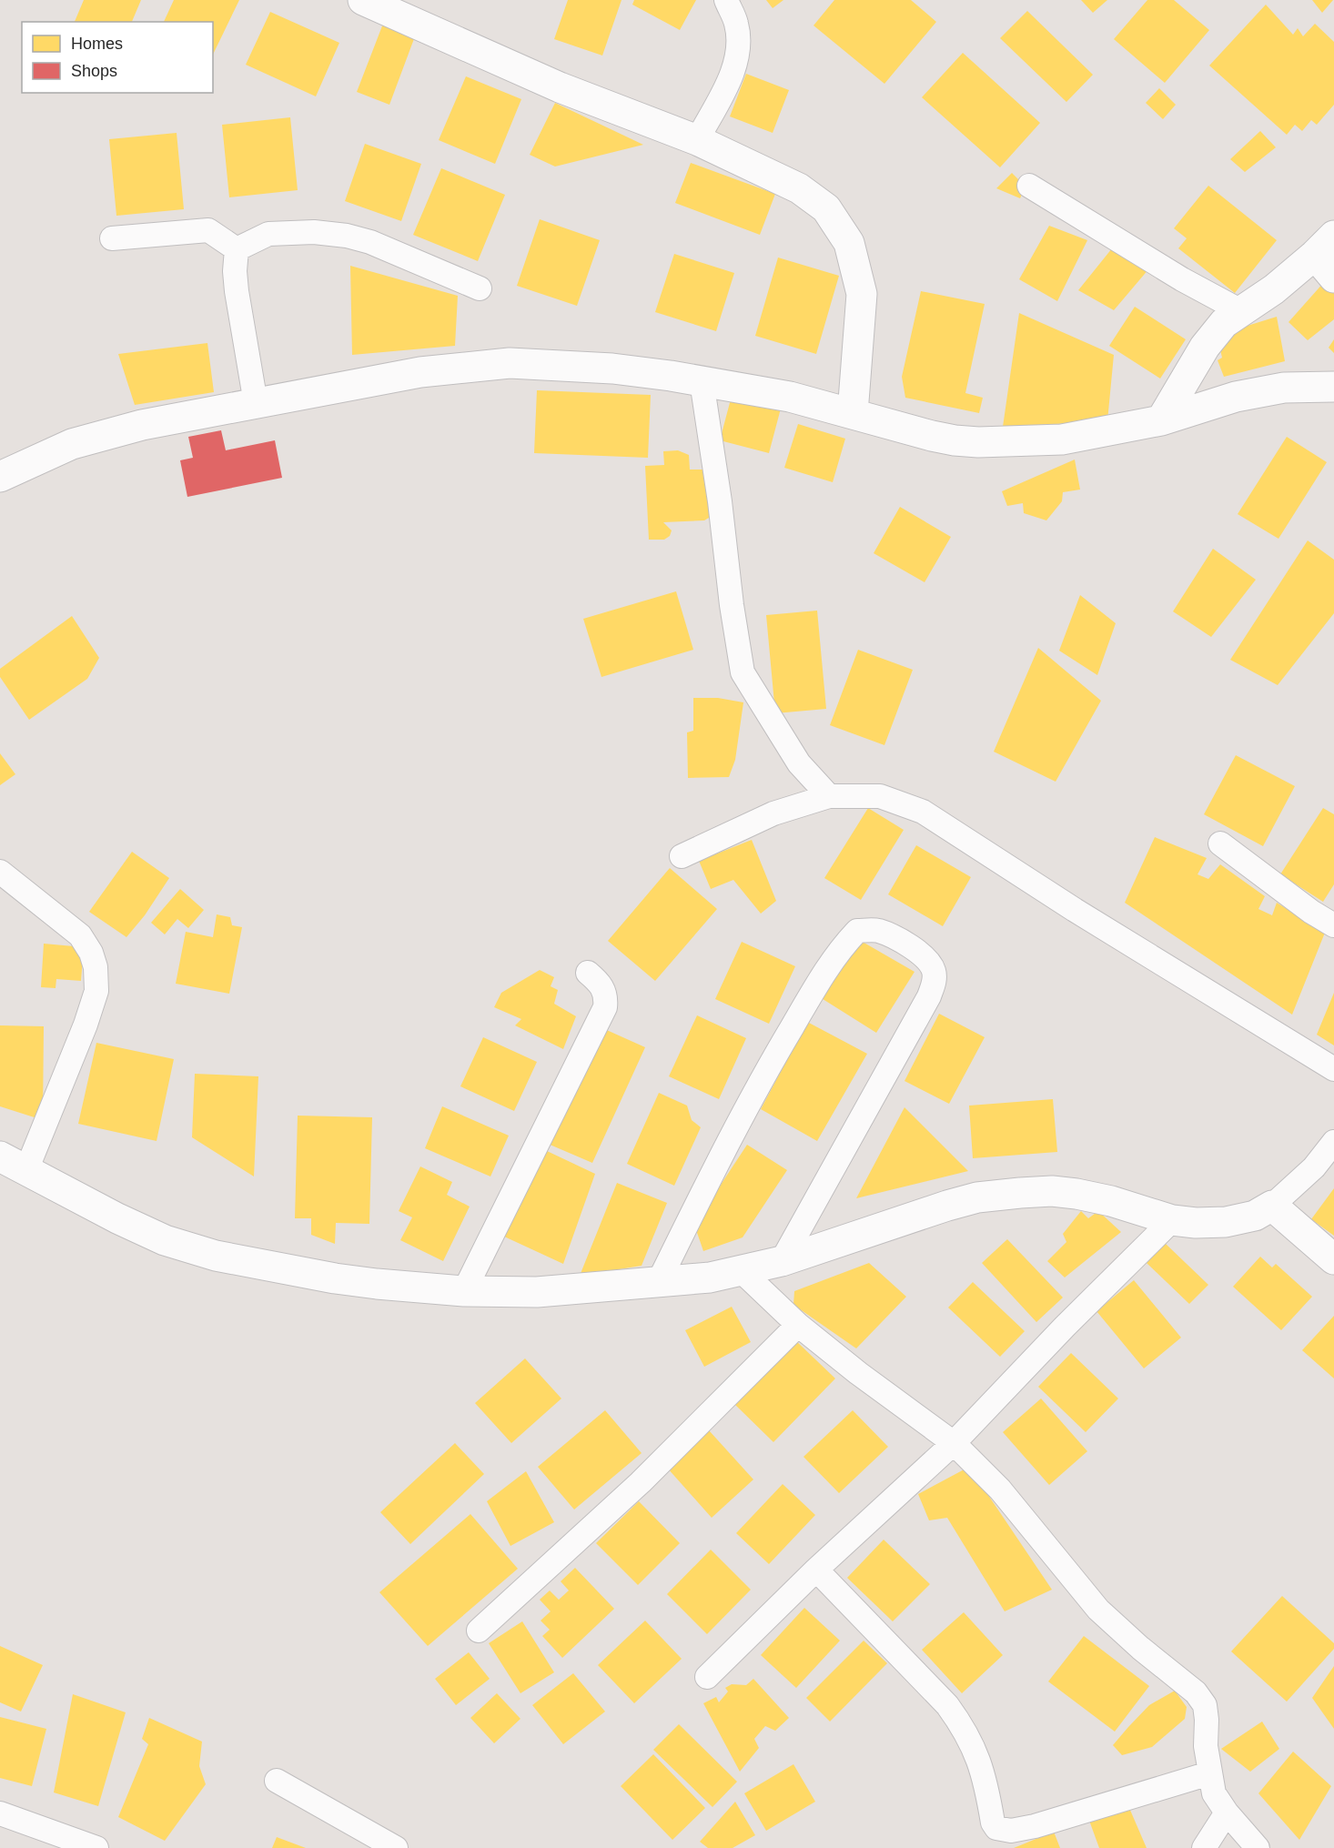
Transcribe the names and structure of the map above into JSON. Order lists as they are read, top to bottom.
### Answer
{
  "legend": ["Homes", "Shops"]
}
